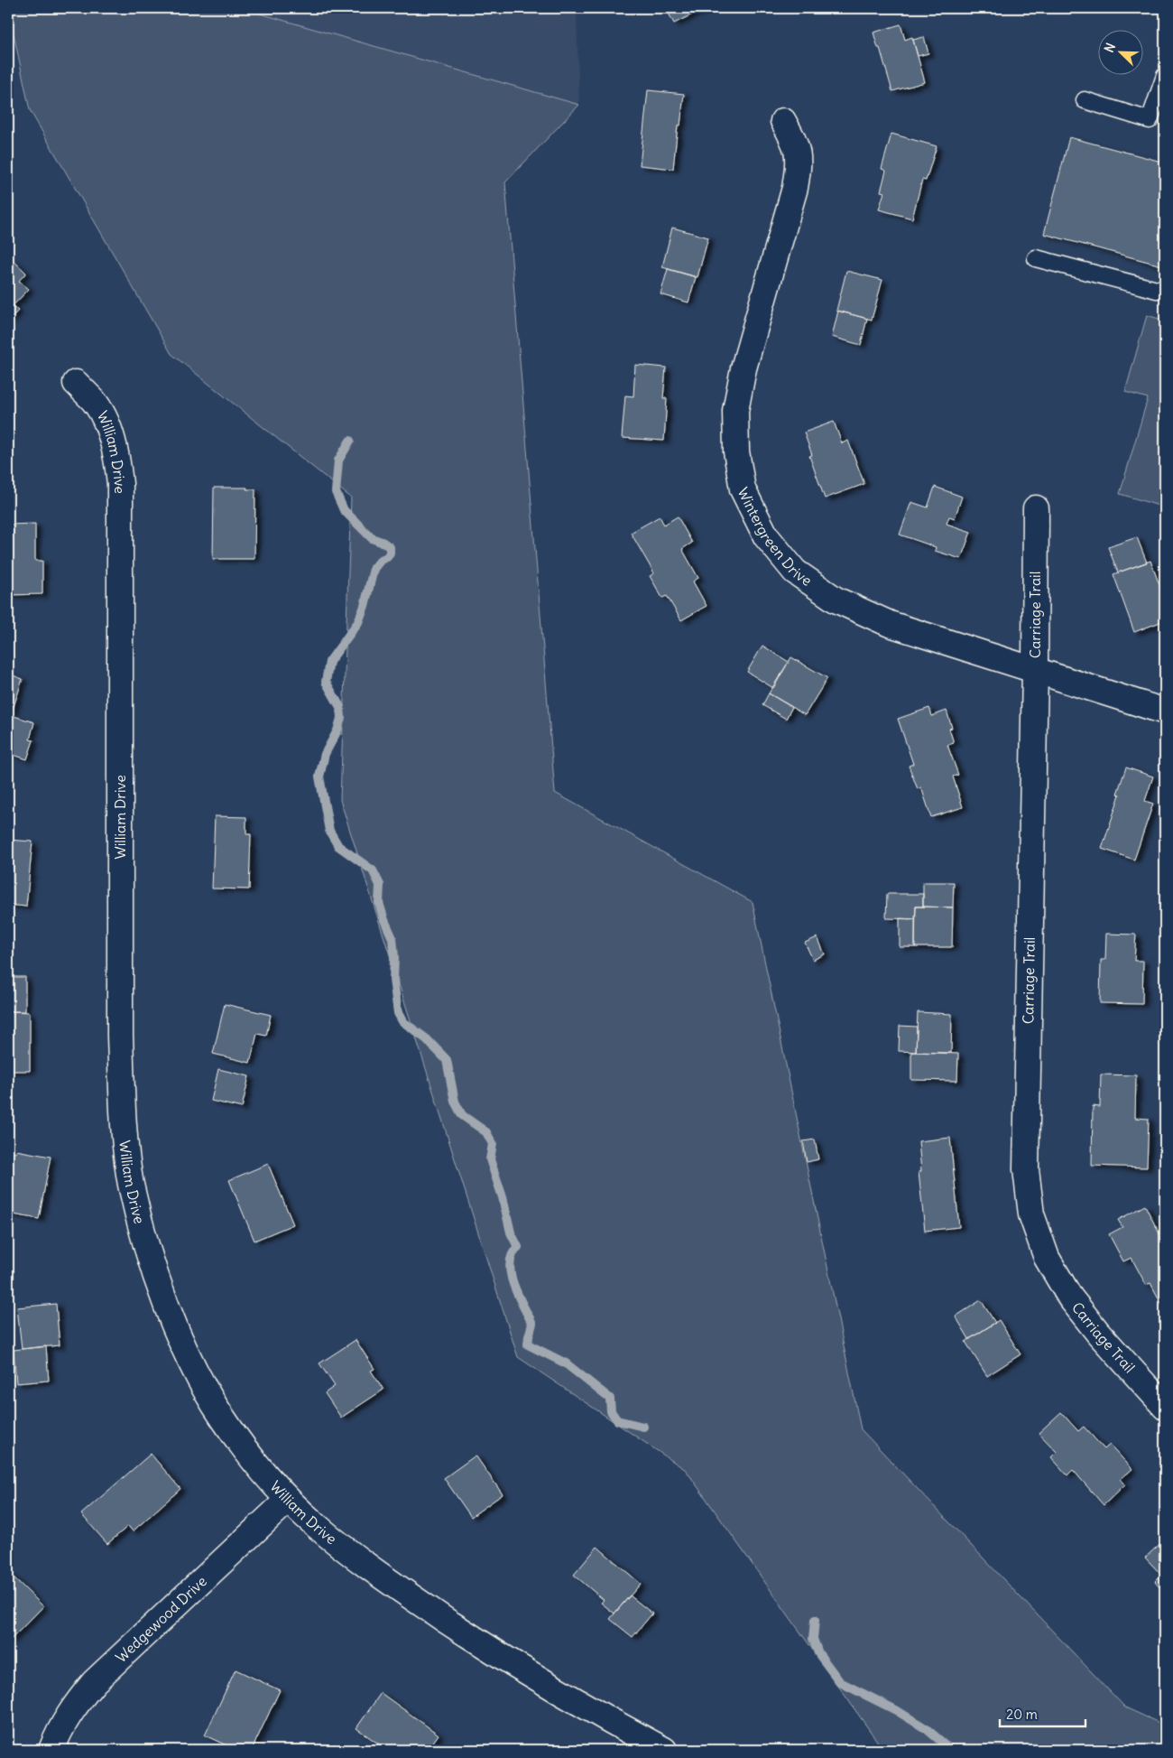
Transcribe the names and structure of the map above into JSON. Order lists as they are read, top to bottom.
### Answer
{
  "streets": {
    "street": [
      "William Drive",
      "Wintergreen Drive",
      "Carriage Trail",
      "Wedgewood Drive"
    ]
  },
  "crossings": [
    ["William Drive", "Wedgewood Drive"],
    ["Wintergreen Drive", "Carriage Trail"]
  ],
  "scale_bar": "20 m",
  "north": "top left"
}
